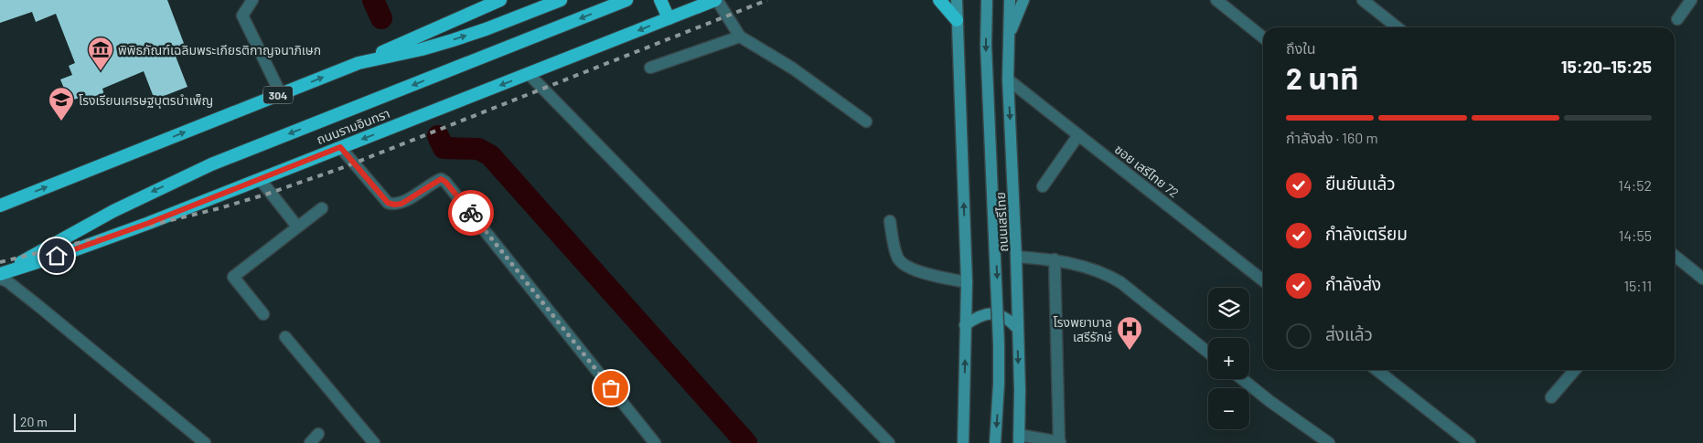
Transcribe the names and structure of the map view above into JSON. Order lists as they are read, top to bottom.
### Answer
{
  "streets": {
    "highway": ["304", "ถนนรามอินทรา"],
    "main road": ["ถนนเสรีไทย"],
    "street": ["ซอย เสรีไทย 72"]
  },
  "crossings": [
    ["ซอย เสรีไทย 72", "ถนนเสรีไทย"]
  ],
  "places": {
    "museum": ["พิพิธภัณฑ์เฉลิมพระเกียรติกาญจนาภิเษก"],
    "school or university": ["โรงเรียนเศรษฐบุตรบำเพ็ญ"],
    "hospital": ["โรงพยาบาล เสรีรักษ์"]
  },
  "scale_bar": "20 m",
  "page": {
    "heading": ["2 นาที", "ถึงใน", "15:20–15:25"],
    "bar": "กำลังส่ง · 160 m",
    "list": [
      ["ยืนยันแล้ว", "14:52"],
      ["กำลังเตรียม", "14:55"],
      ["กำลังส่ง", "15:11"],
      "ส่งแล้ว"
    ],
    "map_buttons": ["+", "−"],
    "scale": "20 m"
  }
}
